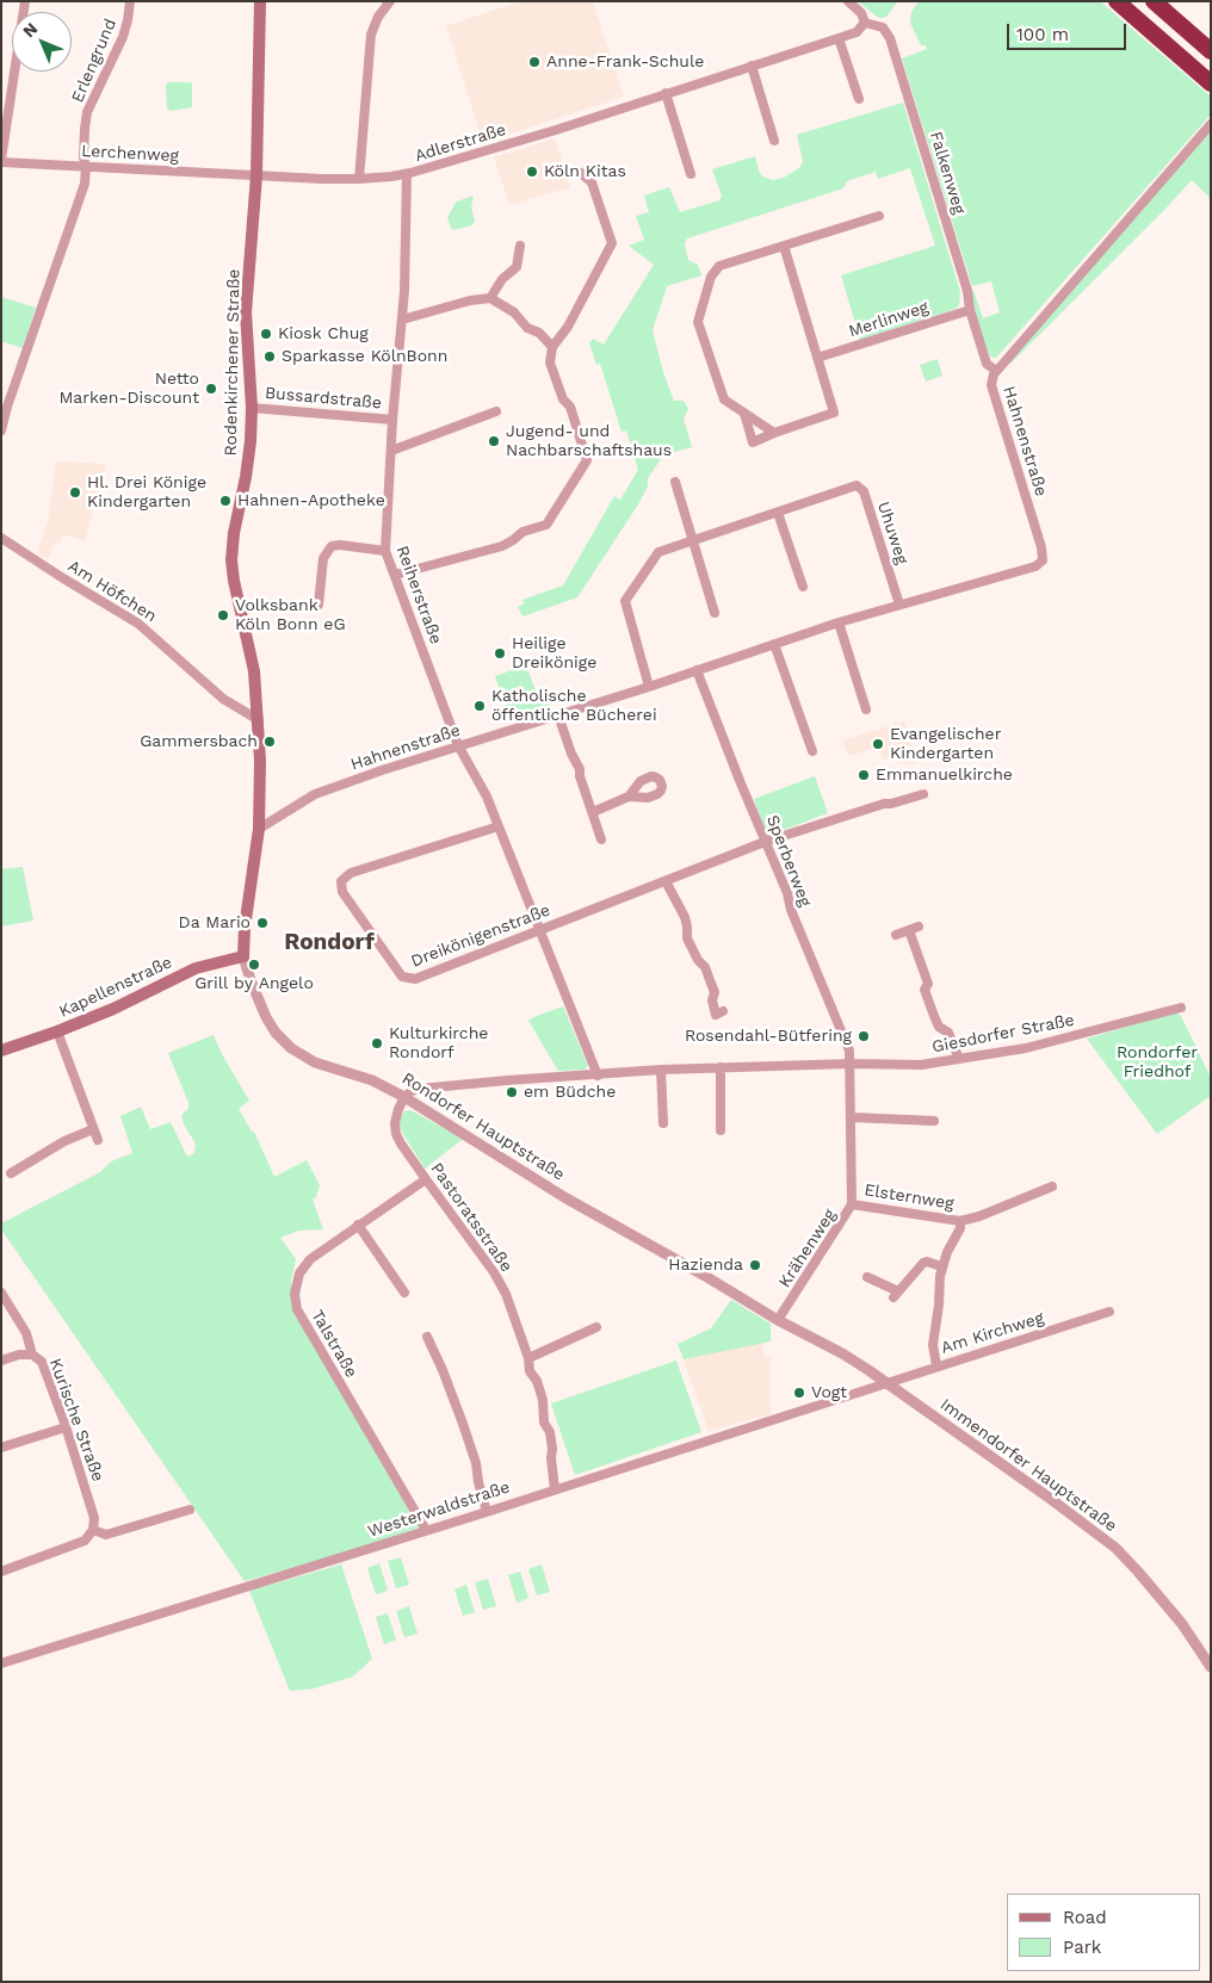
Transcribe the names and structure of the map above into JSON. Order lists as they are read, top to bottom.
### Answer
{
  "streets": {
    "main road": ["Rodenkirchener Straße", "Kapellenstraße", "Rondorfer Hauptstraße"],
    "street": [
      "Erlengrund",
      "Adlerstraße",
      "Lerchenweg",
      "Falkenweg",
      "Merlinweg",
      "Bussardstraße",
      "Hahnenstraße",
      "Uhuweg",
      "Am Höfchen",
      "Reiherstraße",
      "Sperberweg",
      "Dreikönigenstraße",
      "Giesdorfer Straße",
      "Elsternweg",
      "Pastoratsstraße",
      "Krähenweg",
      "Am Kirchweg",
      "Talstraße",
      "Kurische Straße",
      "Immendorfer Hauptstraße",
      "Westerwaldstraße"
    ]
  },
  "crossings": [
    ["Erlengrund", "Lerchenweg"],
    ["Adlerstraße", "Lerchenweg"],
    ["Adlerstraße", "Falkenweg"],
    ["Adlerstraße", "Rodenkirchener Straße"],
    ["Adlerstraße", "Reiherstraße"],
    ["Lerchenweg", "Rodenkirchener Straße"],
    ["Falkenweg", "Merlinweg"],
    ["Falkenweg", "Hahnenstraße"],
    ["Rodenkirchener Straße", "Bussardstraße"],
    ["Rodenkirchener Straße", "Am Höfchen"],
    ["Rodenkirchener Straße", "Rondorfer Hauptstraße"],
    ["Bussardstraße", "Reiherstraße"],
    ["Hahnenstraße", "Uhuweg"],
    ["Hahnenstraße", "Reiherstraße"],
    ["Hahnenstraße", "Sperberweg"],
    ["Hahnenstraße", "Rondorfer Hauptstraße"],
    ["Am Höfchen", "Rondorfer Hauptstraße"],
    ["Reiherstraße", "Dreikönigenstraße"],
    ["Reiherstraße", "Giesdorfer Straße"],
    ["Sperberweg", "Dreikönigenstraße"],
    ["Sperberweg", "Giesdorfer Straße"],
    ["Sperberweg", "Krähenweg"],
    ["Kapellenstraße", "Rondorfer Hauptstraße"],
    ["Giesdorfer Straße", "Rondorfer Hauptstraße"],
    ["Giesdorfer Straße", "Pastoratsstraße"],
    ["Giesdorfer Straße", "Krähenweg"],
    ["Rondorfer Hauptstraße", "Pastoratsstraße"],
    ["Rondorfer Hauptstraße", "Krähenweg"],
    ["Rondorfer Hauptstraße", "Am Kirchweg"],
    ["Rondorfer Hauptstraße", "Immendorfer Hauptstraße"],
    ["Rondorfer Hauptstraße", "Westerwaldstraße"],
    ["Elsternweg", "Krähenweg"],
    ["Pastoratsstraße", "Talstraße"],
    ["Pastoratsstraße", "Westerwaldstraße"],
    ["Am Kirchweg", "Immendorfer Hauptstraße"],
    ["Am Kirchweg", "Westerwaldstraße"],
    ["Talstraße", "Westerwaldstraße"],
    ["Immendorfer Hauptstraße", "Westerwaldstraße"]
  ],
  "districts": ["Rondorf"],
  "parks": ["Rondorfer Friedhof"],
  "places": [
    "Anne-Frank-Schule",
    "Köln Kitas",
    "Kiosk Chug",
    "Sparkasse KölnBonn",
    "Netto Marken-Discount",
    "Jugend- und Nachbarschaftshaus",
    "Hl. Drei Könige Kindergarten",
    "Hahnen-Apotheke",
    "Volksbank Köln Bonn eG",
    "Heilige Dreikönige",
    "Katholische öffentliche Bücherei",
    "Gammersbach",
    "Evangelischer Kindergarten",
    "Emmanuelkirche",
    "Da Mario",
    "Grill by Angelo",
    "Rosendahl-Bütfering",
    "Kulturkirche Rondorf",
    "em Büdche",
    "Hazienda",
    "Vogt"
  ],
  "legend": ["Road", "Park"],
  "scale_bar": "100 m",
  "north": "top left"
}
